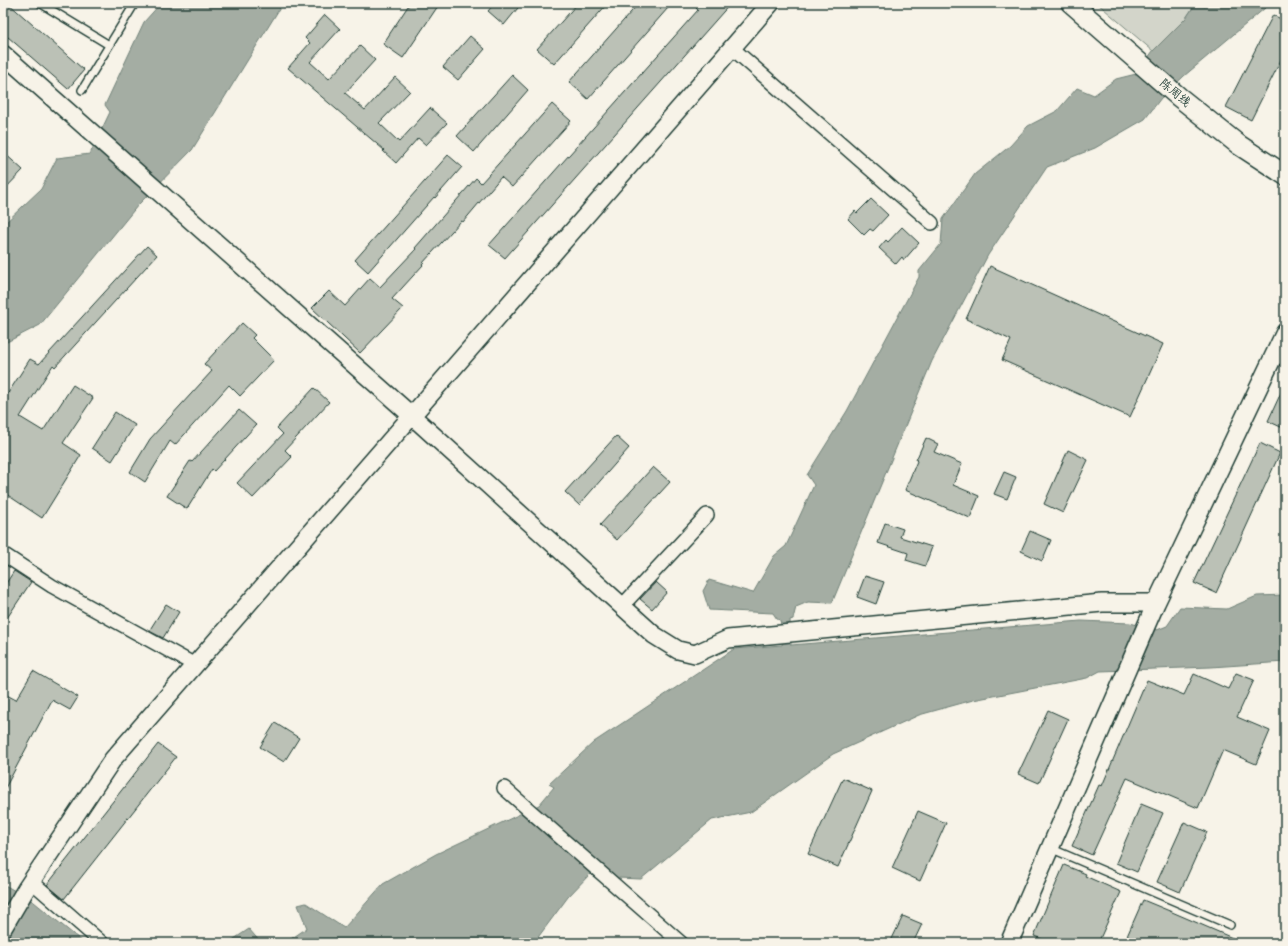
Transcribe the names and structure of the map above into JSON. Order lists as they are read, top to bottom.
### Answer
{
  "streets": {
    "main road": ["陈周线"]
  }
}
